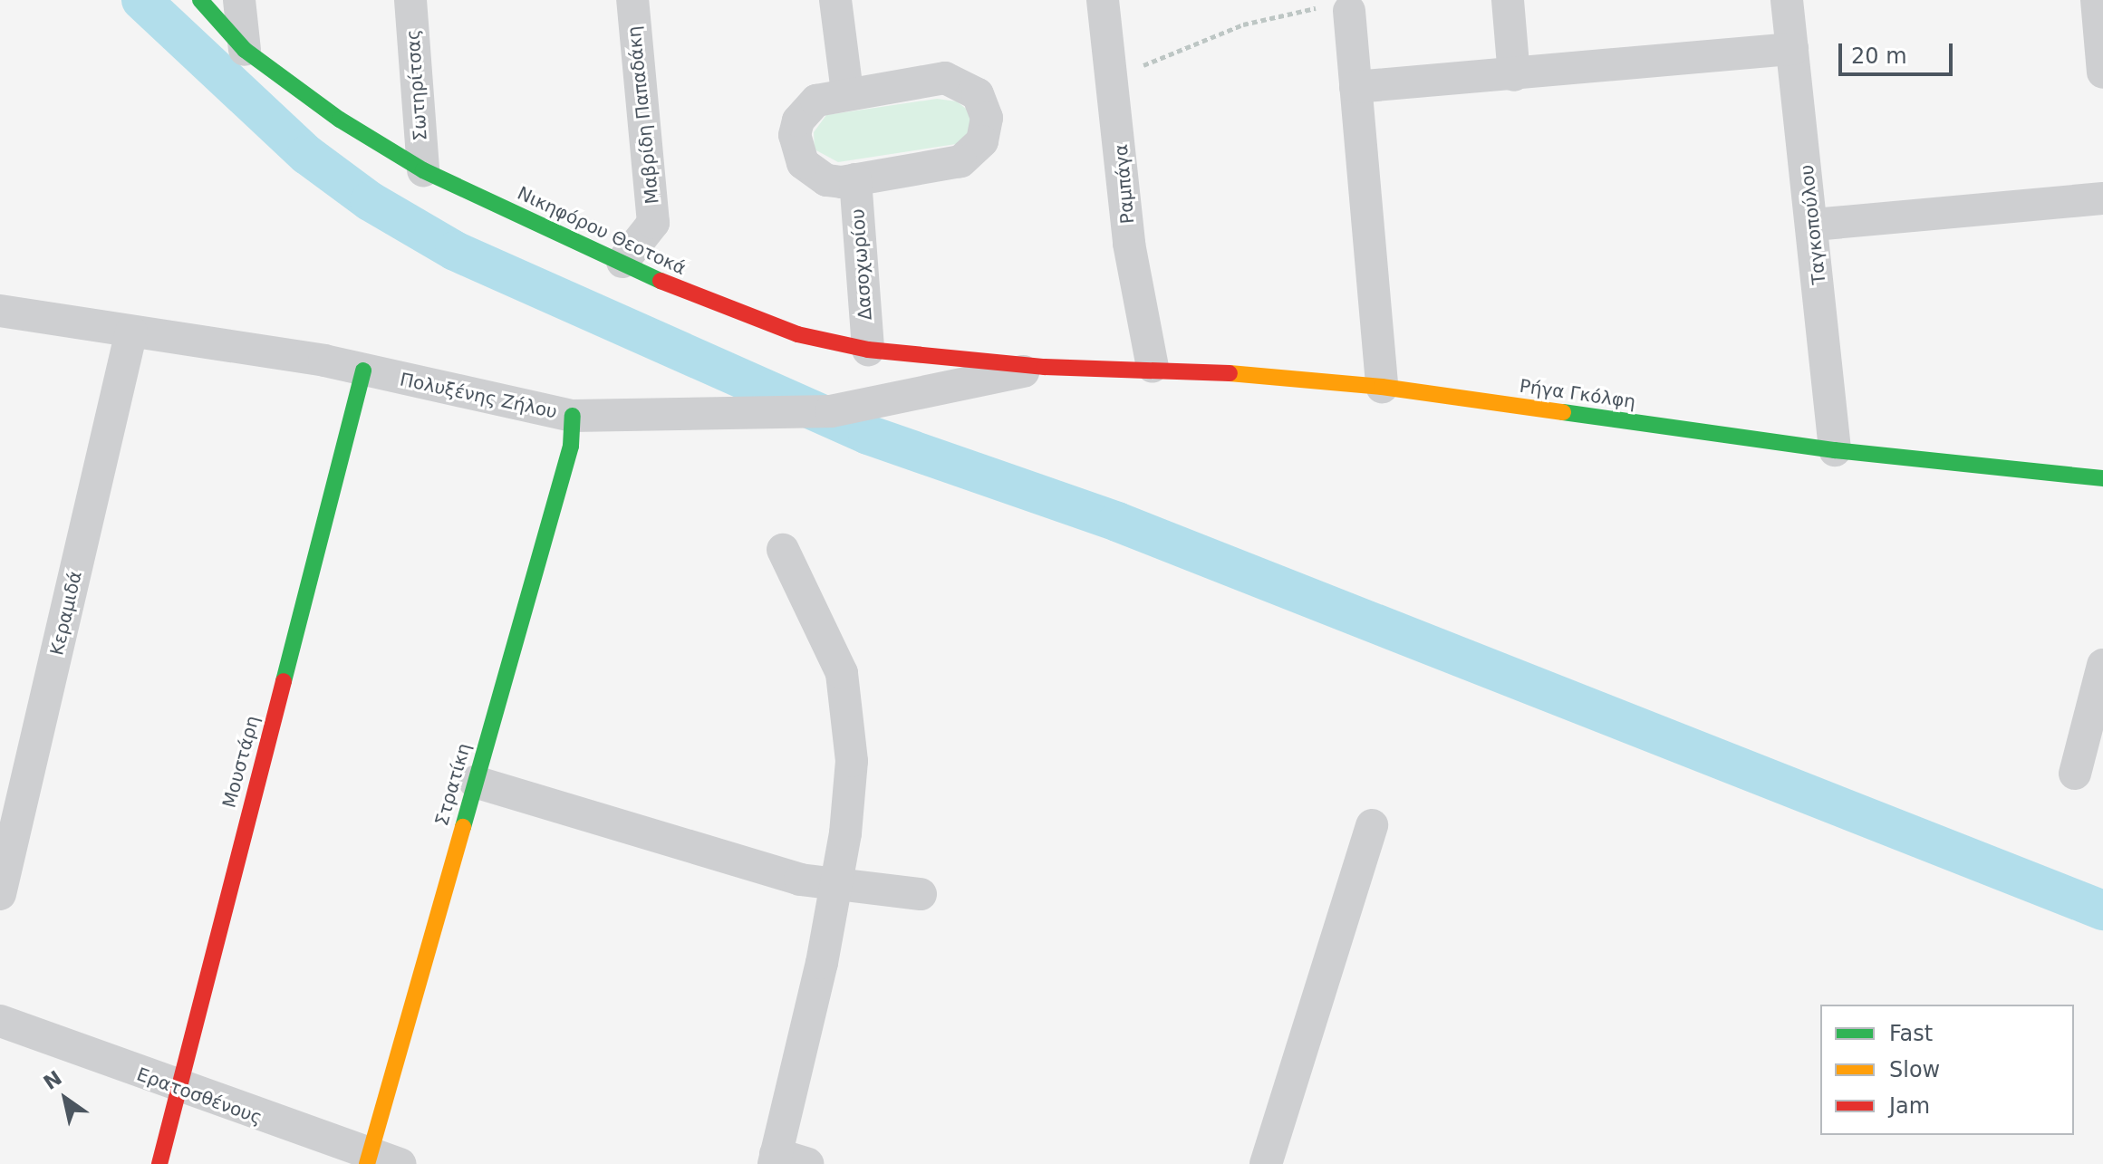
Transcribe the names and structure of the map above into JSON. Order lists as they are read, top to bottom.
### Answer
{
  "streets": {
    "street": [
      "Σωτηρίτσας",
      "Μαβρίδη Παπαδάκη",
      "Ραμπάγα",
      "Ταγκοπούλου",
      "Νικηφόρου Θεοτοκά",
      "Δασοχωρίου",
      "Ρήγα Γκόλφη",
      "Πολυξένης Ζήλου",
      "Κεραμιδά",
      "Μουστάρη",
      "Στρατίκη",
      "Ερατοσθένους"
    ]
  },
  "crossings": [
    ["Σωτηρίτσας", "Νικηφόρου Θεοτοκά"],
    ["Μαβρίδη Παπαδάκη", "Νικηφόρου Θεοτοκά"],
    ["Ραμπάγα", "Ρήγα Γκόλφη"],
    ["Ταγκοπούλου", "Ρήγα Γκόλφη"],
    ["Νικηφόρου Θεοτοκά", "Δασοχωρίου"],
    ["Νικηφόρου Θεοτοκά", "Ρήγα Γκόλφη"],
    ["Νικηφόρου Θεοτοκά", "Πολυξένης Ζήλου"],
    ["Ρήγα Γκόλφη", "Πολυξένης Ζήλου"],
    ["Πολυξένης Ζήλου", "Κεραμιδά"],
    ["Πολυξένης Ζήλου", "Μουστάρη"],
    ["Πολυξένης Ζήλου", "Στρατίκη"],
    ["Μουστάρη", "Ερατοσθένους"],
    ["Στρατίκη", "Ερατοσθένους"]
  ],
  "legend": ["Fast", "Slow", "Jam"],
  "scale_bar": "20 m",
  "north": "top left"
}
